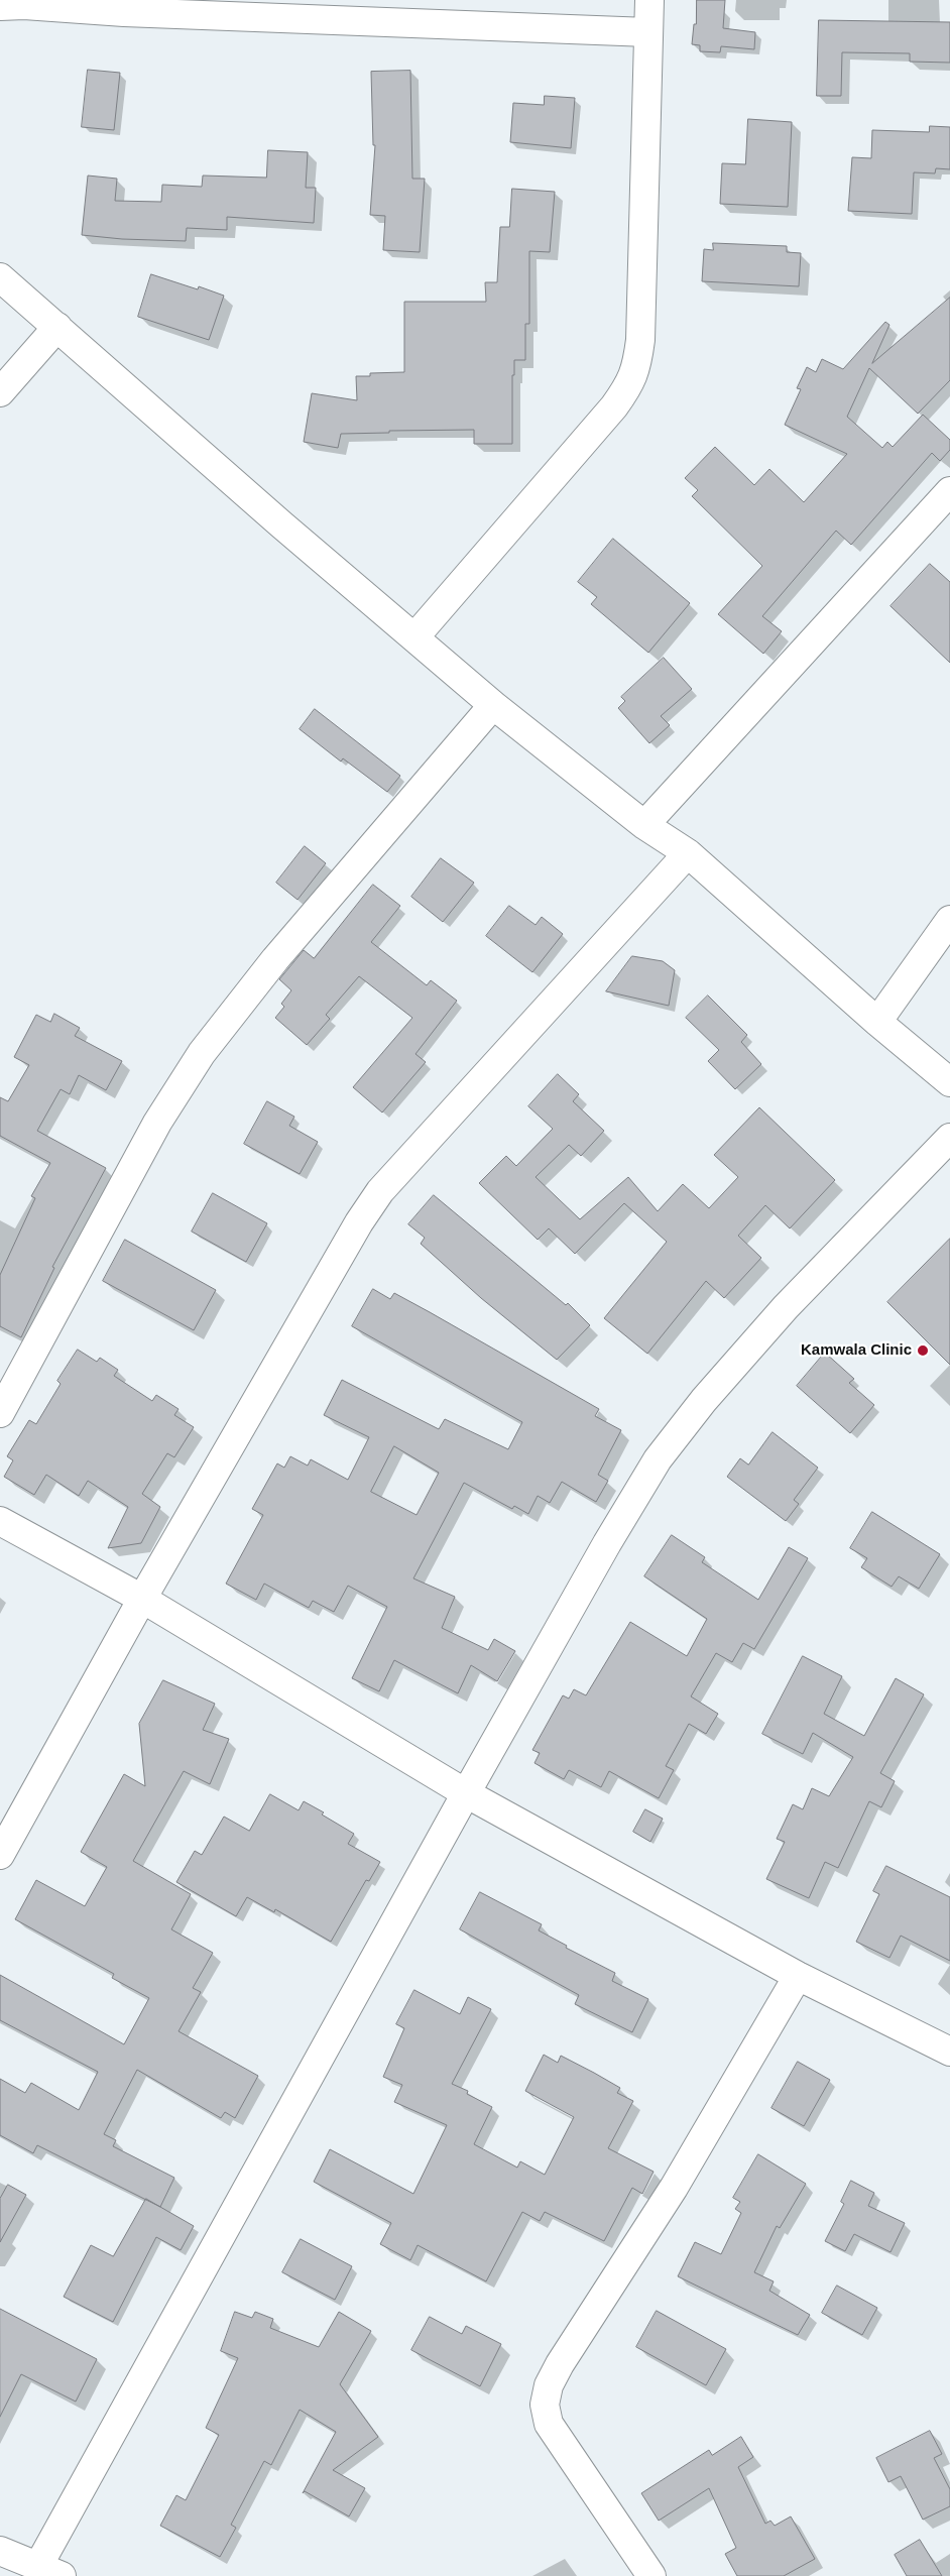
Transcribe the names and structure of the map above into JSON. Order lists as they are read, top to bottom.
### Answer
{
  "places": ["Kamwala Clinic"]
}
